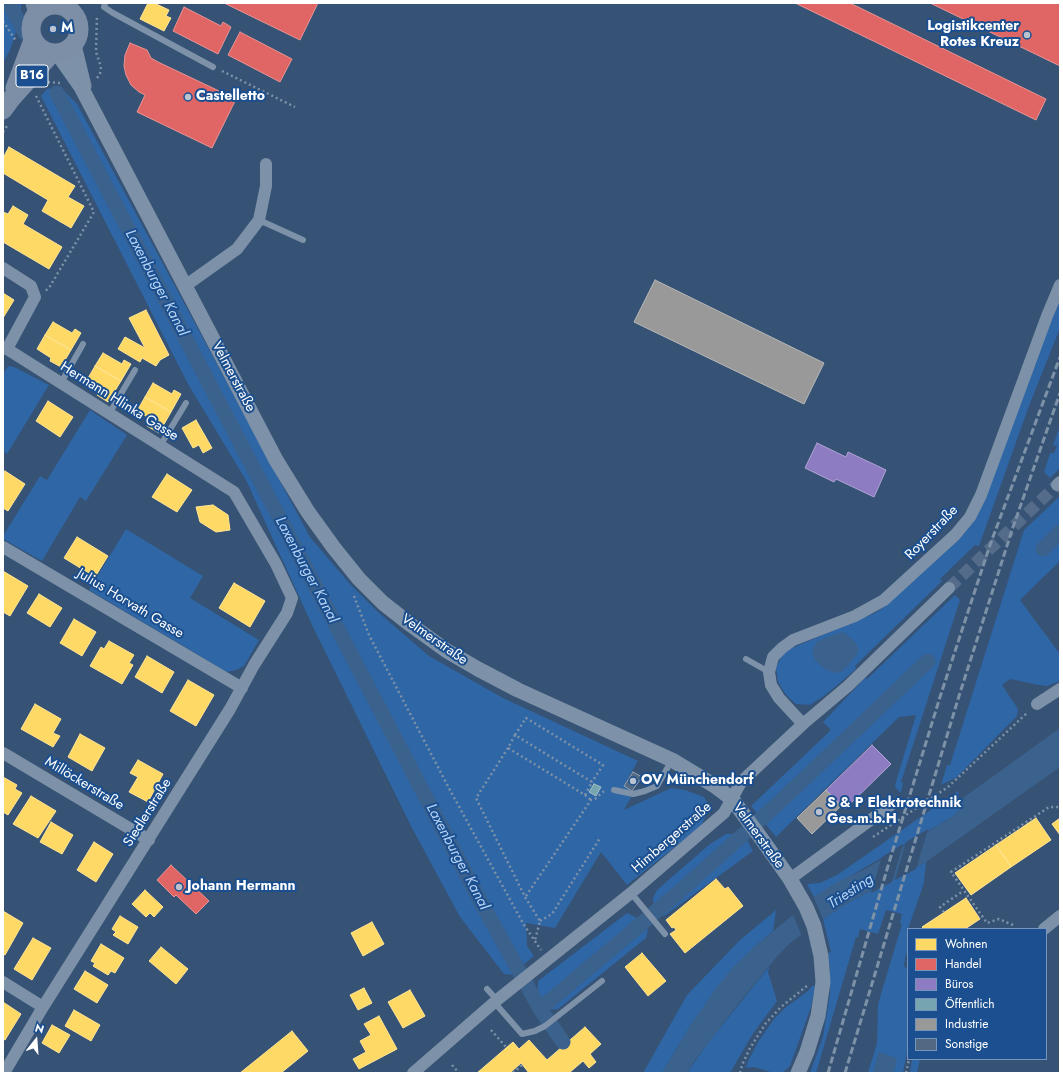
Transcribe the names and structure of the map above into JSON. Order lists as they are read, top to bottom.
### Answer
{
  "streets": {
    "main road": ["B16"],
    "street": [
      "Velmerstraße",
      "Hermann Hlinka Gasse",
      "Royerstraße",
      "Julius Horvath Gasse",
      "Millöckerstraße",
      "Siedlerstraße",
      "Himbergerstraße"
    ]
  },
  "crossings": [
    ["B16", "Velmerstraße"],
    ["Velmerstraße", "Himbergerstraße"],
    ["Hermann Hlinka Gasse", "Siedlerstraße"],
    ["Julius Horvath Gasse", "Siedlerstraße"],
    ["Millöckerstraße", "Siedlerstraße"]
  ],
  "water": ["Laxenburger Kanal", "Triesting"],
  "places": [
    "M",
    "Logistikcenter Rotes Kreuz",
    "Castelletto",
    "OV Münchendorf",
    "S & P Elektrotechnik Ges.m.b.H",
    "Johann Hermann"
  ],
  "legend": [
    "Wohnen",
    "Handel",
    "Büros",
    "Öffentlich",
    "Industrie",
    "Sonstige"
  ],
  "north": "top"
}
